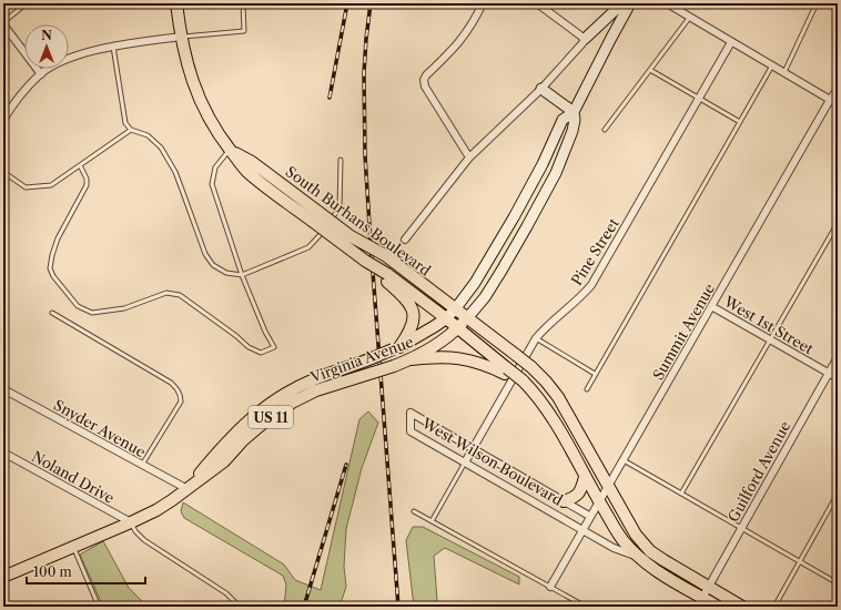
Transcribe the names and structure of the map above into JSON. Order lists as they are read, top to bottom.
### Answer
{
  "streets": {
    "main road": [
      "South Burhans Boulevard",
      "Virginia Avenue",
      "US 11",
      "West Wilson Boulevard"
    ],
    "street": [
      "Pine Street",
      "West 1st Street",
      "Summit Avenue",
      "Snyder Avenue",
      "Guilford Avenue",
      "Noland Drive"
    ]
  },
  "crossings": [
    ["South Burhans Boulevard", "Virginia Avenue"],
    ["Pine Street", "West Wilson Boulevard"],
    ["West 1st Street", "Summit Avenue"],
    ["West 1st Street", "Guilford Avenue"],
    ["Summit Avenue", "West Wilson Boulevard"],
    ["Virginia Avenue", "Snyder Avenue"],
    ["Virginia Avenue", "Noland Drive"],
    ["West Wilson Boulevard", "Guilford Avenue"]
  ],
  "scale_bar": "100 m",
  "north": "top"
}
